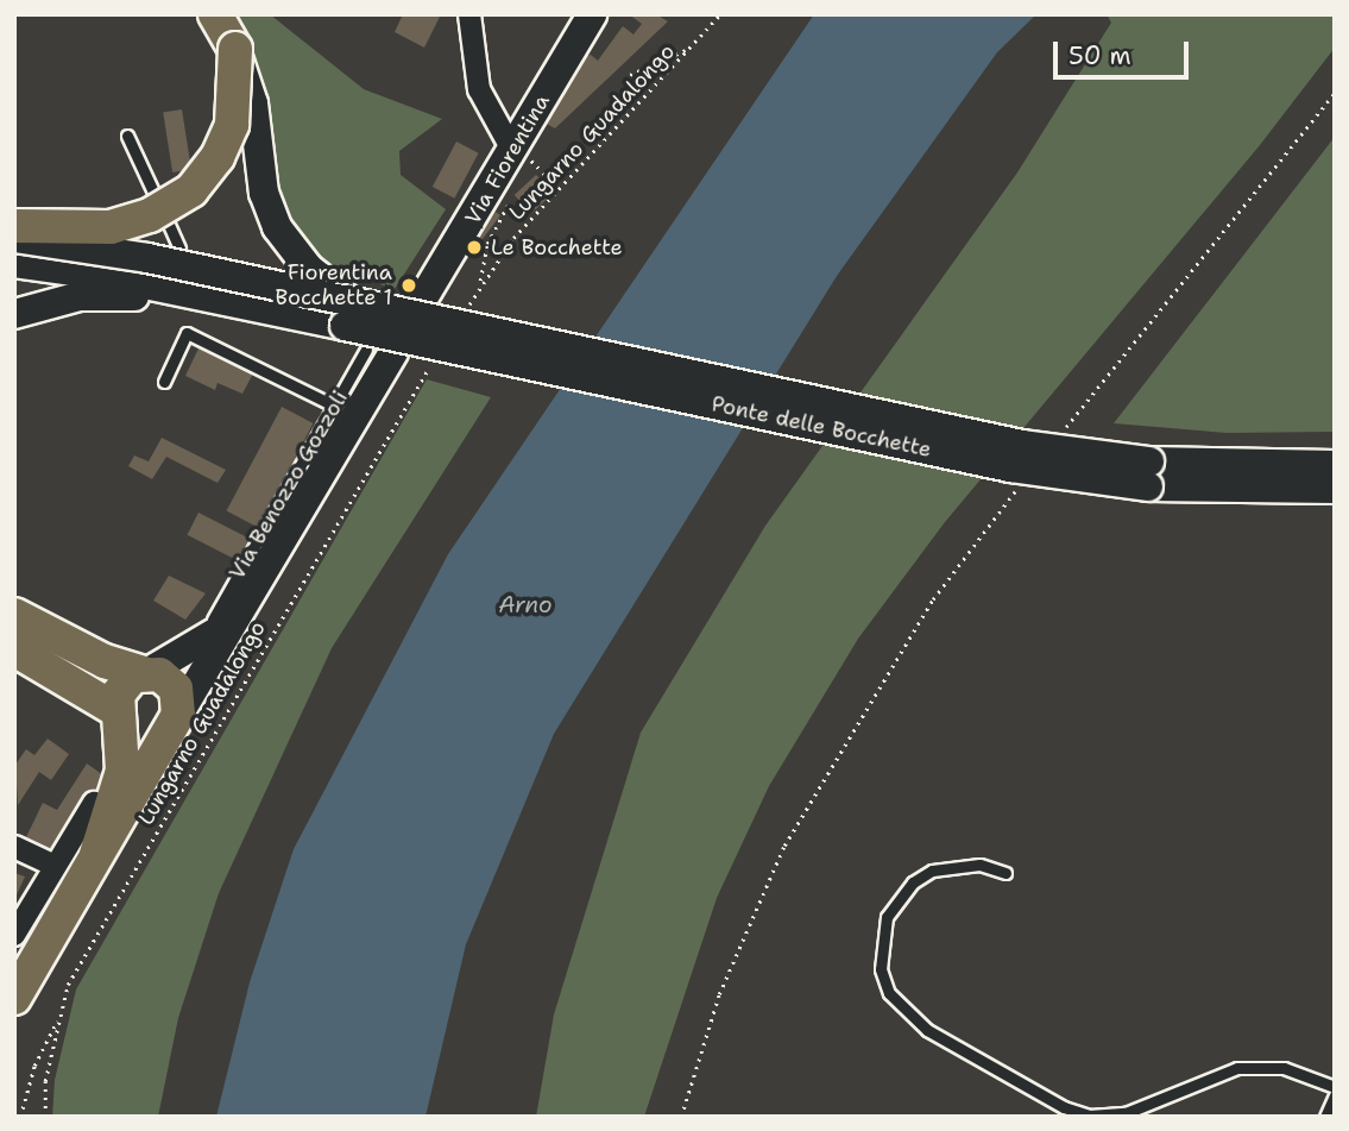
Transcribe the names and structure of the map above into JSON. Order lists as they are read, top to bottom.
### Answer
{
  "streets": {
    "main road": ["Via Fiorentina", "Ponte delle Bocchette"],
    "lane": ["Via Benozzo Gozzoli"],
    "path": ["Lungarno Guadalongo"]
  },
  "water": ["Arno"],
  "places": ["Le Bocchette", "Fiorentina Bocchette 1"],
  "scale_bar": "50 m"
}
